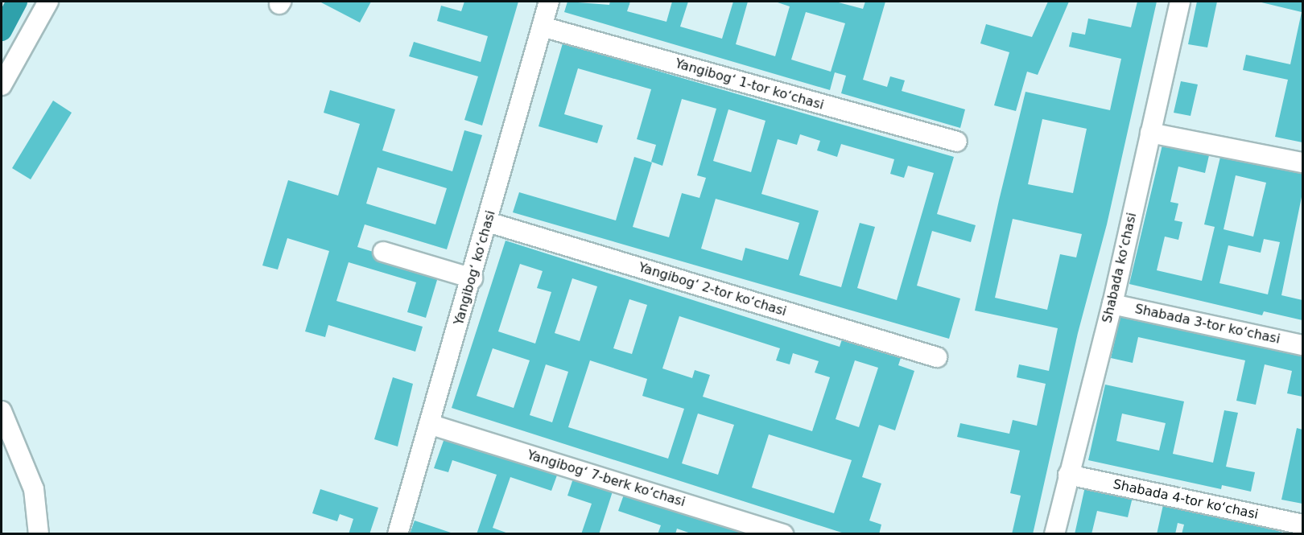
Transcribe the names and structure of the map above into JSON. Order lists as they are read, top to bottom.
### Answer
{
  "streets": {
    "street": [
      "Yangibogʻ 1-tor koʻchasi",
      "Yangibogʻ koʻchasi",
      "Shabada koʻchasi",
      "Yangibogʻ 2-tor koʻchasi",
      "Shabada 3-tor koʻchasi",
      "Yangibogʻ 7-berk koʻchasi",
      "Shabada 4-tor koʻchasi"
    ]
  },
  "crossings": [
    ["Yangibogʻ 1-tor koʻchasi", "Yangibogʻ koʻchasi"],
    ["Yangibogʻ koʻchasi", "Yangibogʻ 2-tor koʻchasi"],
    ["Yangibogʻ koʻchasi", "Yangibogʻ 7-berk koʻchasi"],
    ["Shabada koʻchasi", "Shabada 3-tor koʻchasi"],
    ["Shabada koʻchasi", "Shabada 4-tor koʻchasi"]
  ]
}
